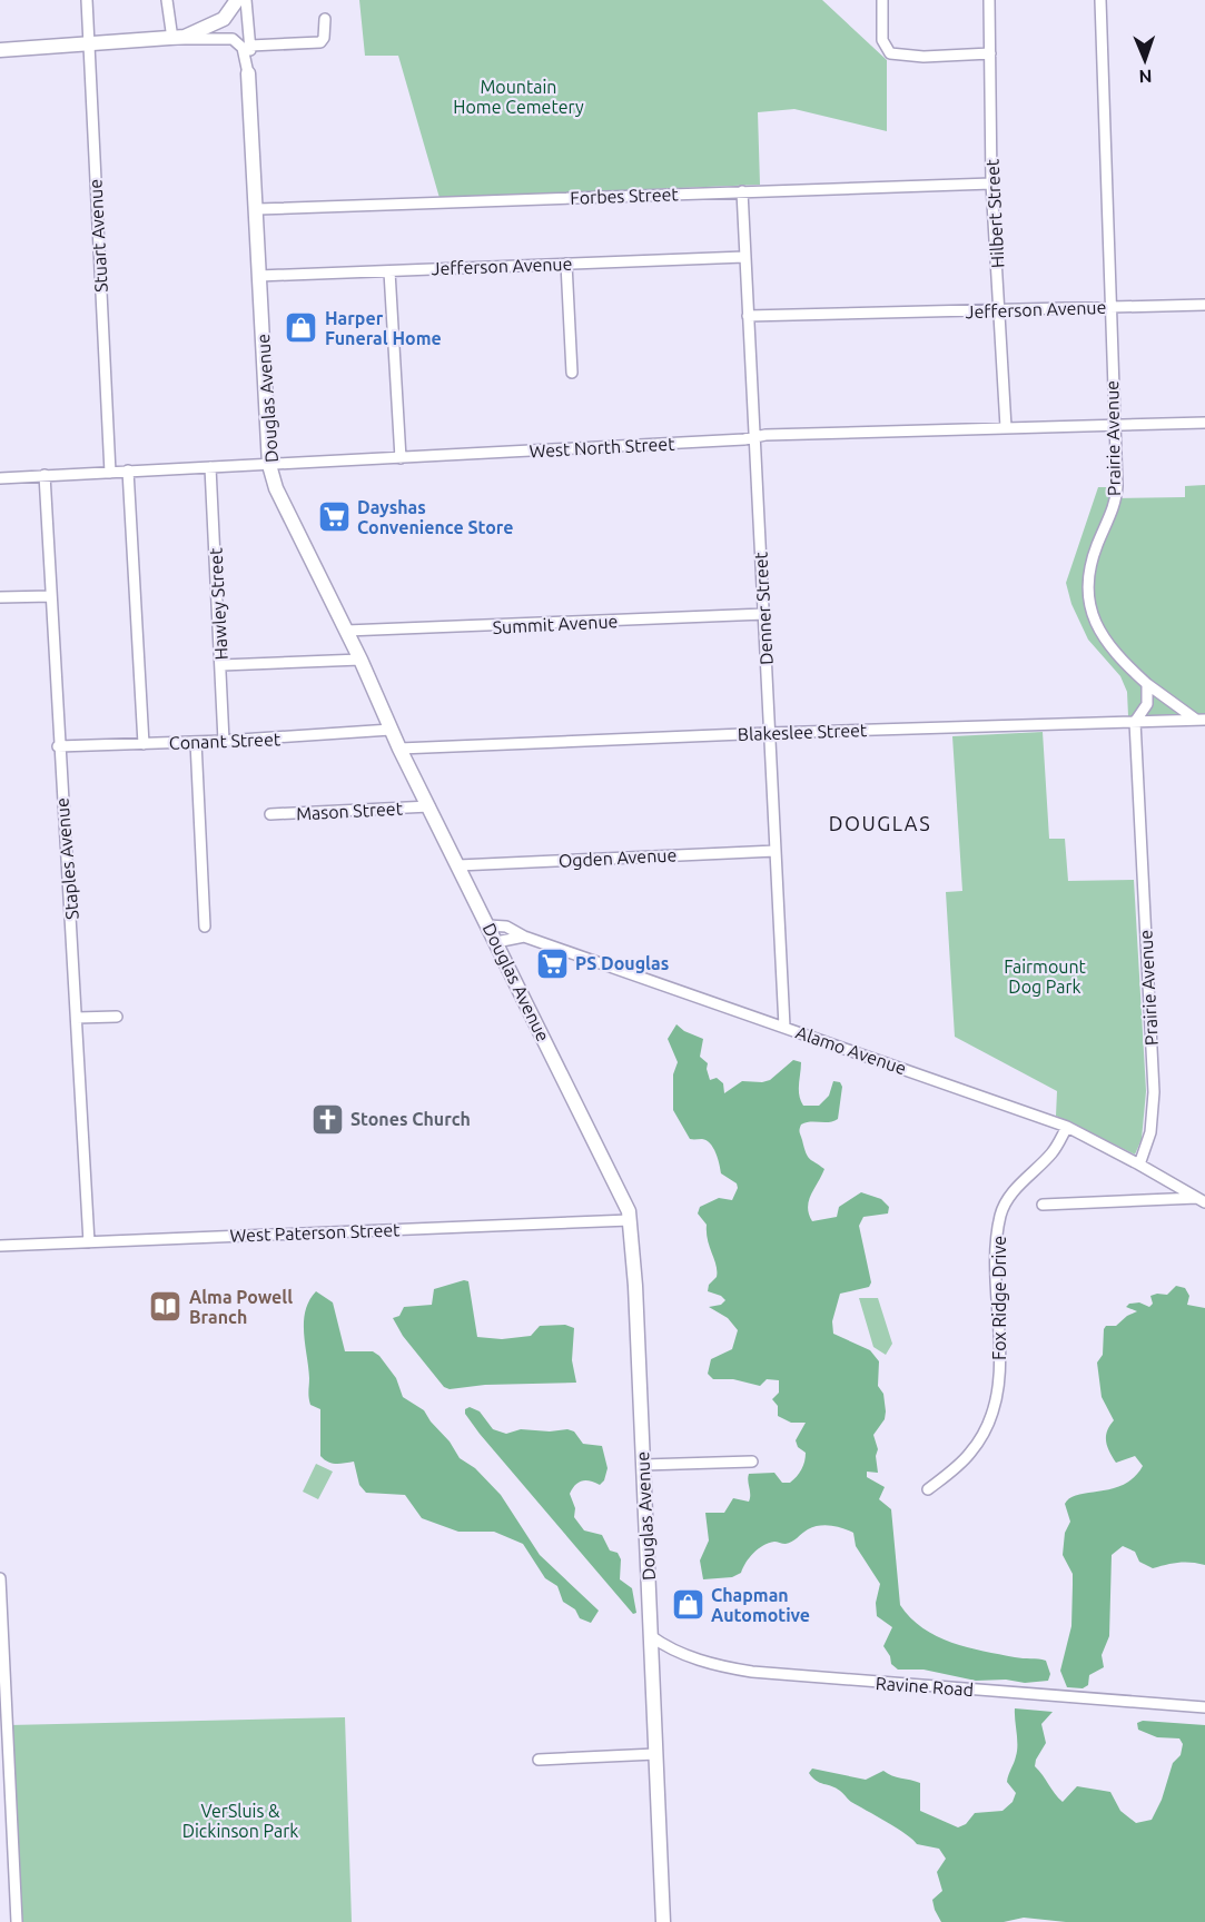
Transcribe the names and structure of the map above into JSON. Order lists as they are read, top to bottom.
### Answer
{
  "streets": {
    "main road": ["Douglas Avenue"],
    "street": [
      "Forbes Street",
      "Hilbert Street",
      "Stuart Avenue",
      "Jefferson Avenue",
      "Prairie Avenue",
      "West North Street",
      "Hawley Street",
      "Denner Street",
      "Summit Avenue",
      "Blakeslee Street",
      "Conant Street",
      "Mason Street",
      "Ogden Avenue",
      "Staples Avenue",
      "Alamo Avenue",
      "West Paterson Street",
      "Fox Ridge Drive",
      "Ravine Road"
    ]
  },
  "crossings": [
    ["Forbes Street", "Hilbert Street"],
    ["Forbes Street", "Douglas Avenue"],
    ["Forbes Street", "Denner Street"],
    ["Hilbert Street", "Jefferson Avenue"],
    ["Hilbert Street", "West North Street"],
    ["Stuart Avenue", "West North Street"],
    ["Jefferson Avenue", "Douglas Avenue"],
    ["Jefferson Avenue", "Prairie Avenue"],
    ["Jefferson Avenue", "Denner Street"],
    ["Douglas Avenue", "West North Street"],
    ["Douglas Avenue", "Summit Avenue"],
    ["Douglas Avenue", "Blakeslee Street"],
    ["Douglas Avenue", "Conant Street"],
    ["Douglas Avenue", "Mason Street"],
    ["Douglas Avenue", "Ogden Avenue"],
    ["Douglas Avenue", "Alamo Avenue"],
    ["Douglas Avenue", "West Paterson Street"],
    ["Douglas Avenue", "Ravine Road"],
    ["Prairie Avenue", "West North Street"],
    ["Prairie Avenue", "Blakeslee Street"],
    ["Prairie Avenue", "Alamo Avenue"],
    ["West North Street", "Hawley Street"],
    ["West North Street", "Denner Street"],
    ["West North Street", "Staples Avenue"],
    ["Hawley Street", "Conant Street"],
    ["Denner Street", "Summit Avenue"],
    ["Denner Street", "Blakeslee Street"],
    ["Denner Street", "Ogden Avenue"],
    ["Denner Street", "Alamo Avenue"],
    ["Conant Street", "Staples Avenue"],
    ["Staples Avenue", "West Paterson Street"],
    ["Alamo Avenue", "Fox Ridge Drive"]
  ],
  "districts": ["DOUGLAS"],
  "parks": ["Mountain Home Cemetery", "Fairmount Dog Park", "VerSluis & Dickinson Park"],
  "places": {
    "shop": ["Harper Funeral Home", "Chapman Automotive"],
    "supermarket": ["Dayshas Convenience Store", "PS Douglas"],
    "church": ["Stones Church"],
    "library": ["Alma Powell Branch"]
  },
  "north": "bottom"
}
